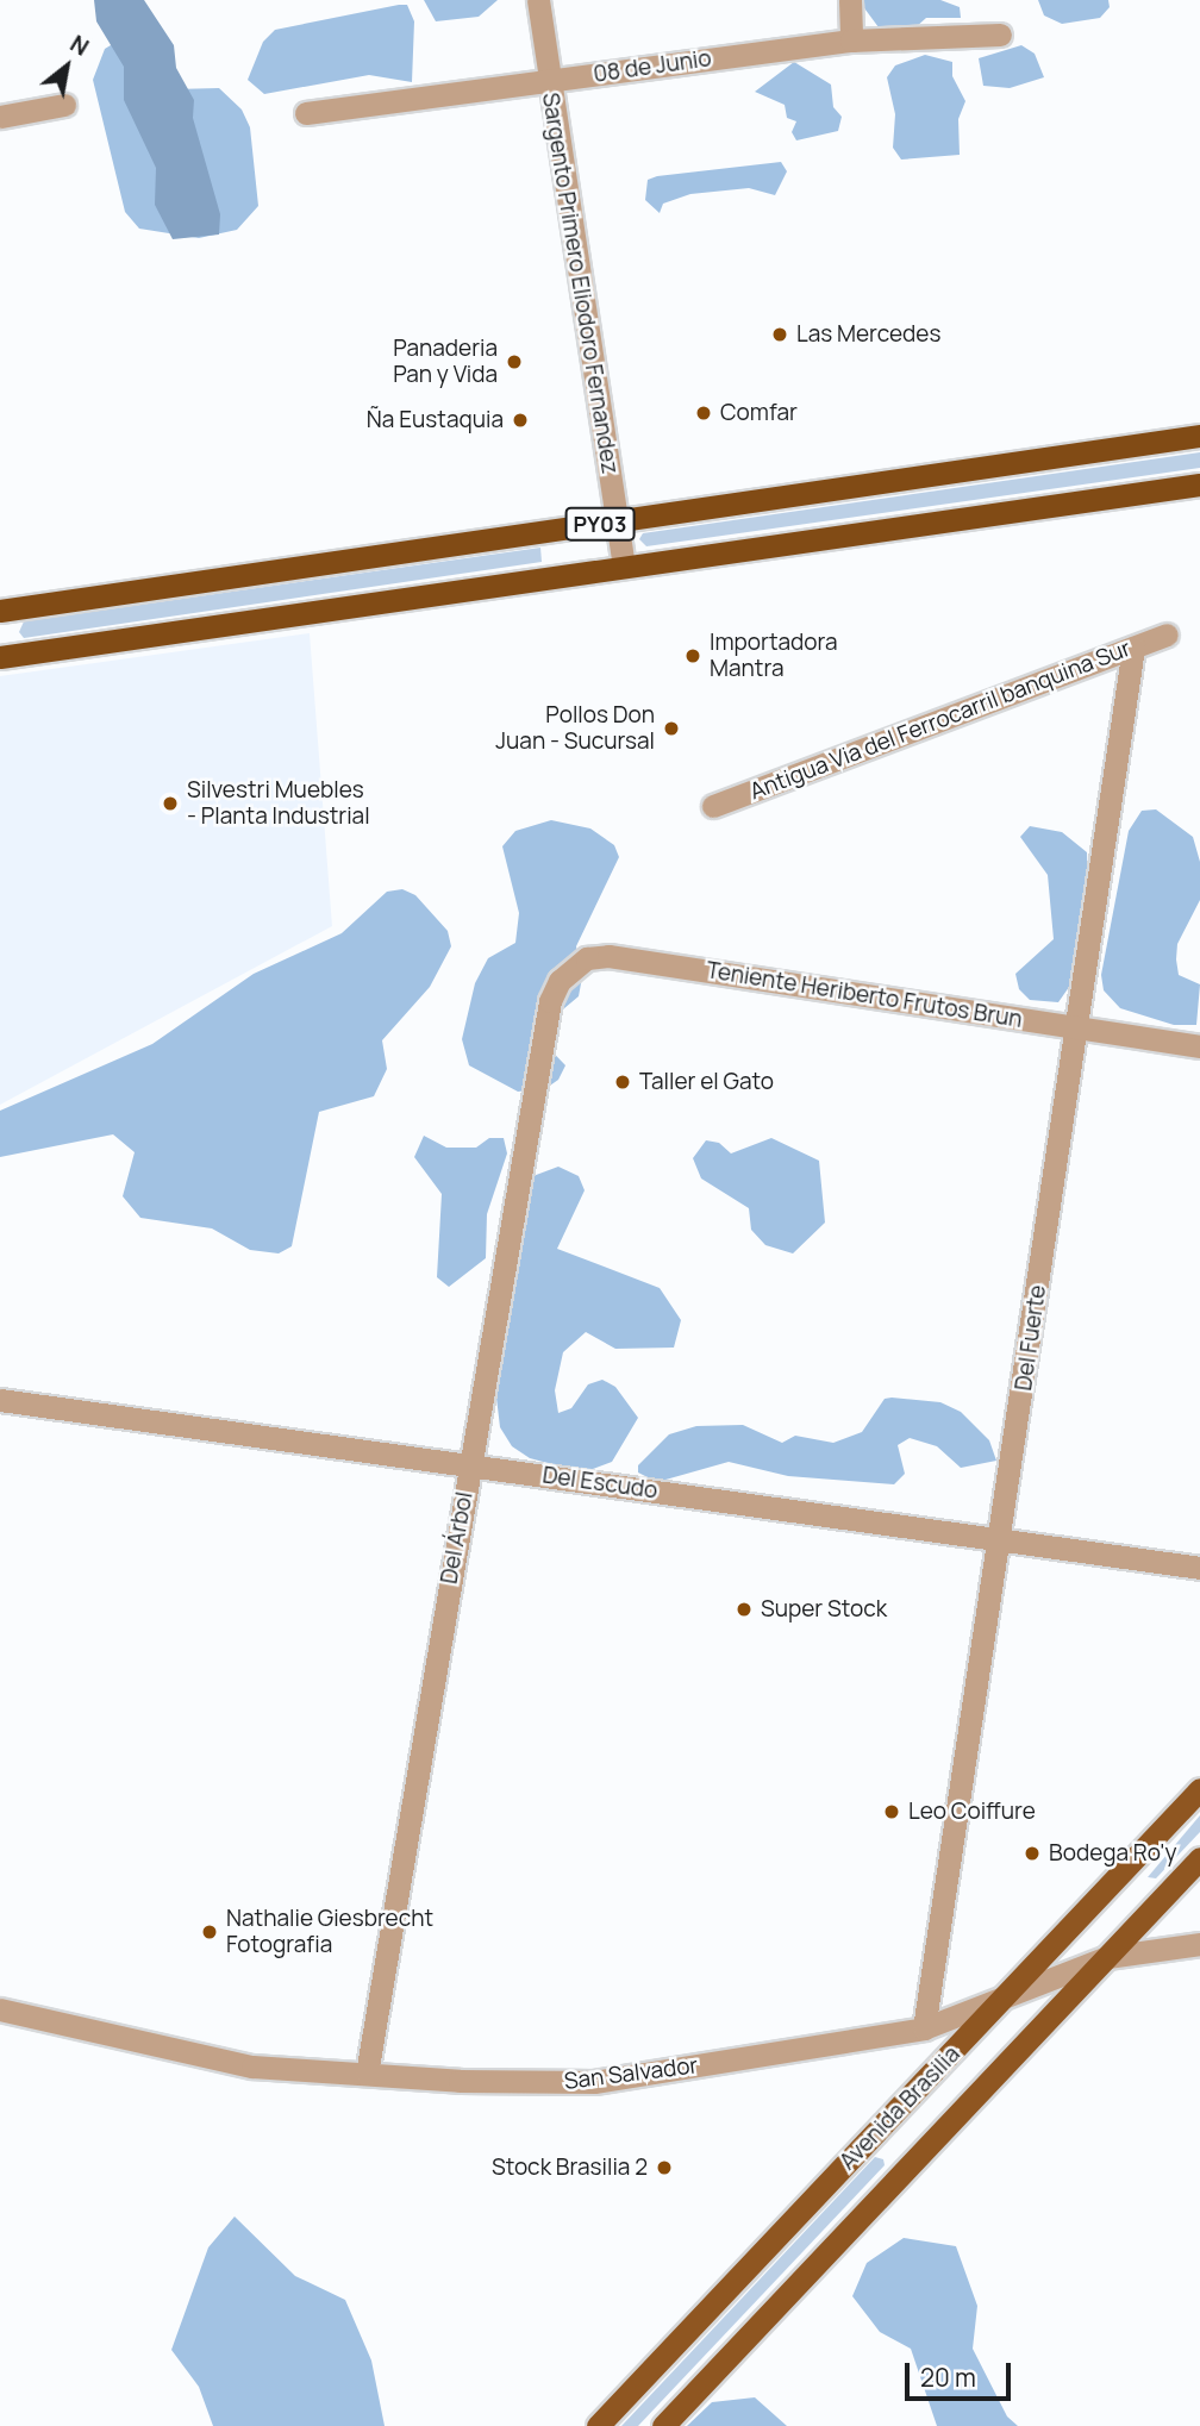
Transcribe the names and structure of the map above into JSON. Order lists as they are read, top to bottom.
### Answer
{
  "streets": {
    "highway": ["PY03"],
    "main road": ["Avenida Brasilia"],
    "street": [
      "08 de Junio",
      "Sargento Primero Eliodoro Fernandez",
      "Antigua Via del Ferrocarril banquina Sur",
      "Teniente Heriberto Frutos Brun",
      "Del Fuerte",
      "Del Escudo",
      "Del Árbol",
      "San Salvador"
    ]
  },
  "crossings": [
    ["08 de Junio", "Sargento Primero Eliodoro Fernandez"],
    ["Sargento Primero Eliodoro Fernandez", "PY03"],
    ["Antigua Via del Ferrocarril banquina Sur", "Del Fuerte"],
    ["Teniente Heriberto Frutos Brun", "Del Fuerte"],
    ["Teniente Heriberto Frutos Brun", "Del Árbol"],
    ["Del Fuerte", "Del Escudo"],
    ["Del Fuerte", "San Salvador"],
    ["Del Escudo", "Del Árbol"],
    ["Del Árbol", "San Salvador"],
    ["San Salvador", "Avenida Brasilia"]
  ],
  "places": [
    "Las Mercedes",
    "Panaderia Pan y Vida",
    "Comfar",
    "Ña Eustaquia",
    "Importadora Mantra",
    "Pollos Don Juan - Sucursal",
    "Silvestri Muebles - Planta Industrial",
    "Taller el Gato",
    "Super Stock",
    "Leo Coiffure",
    "Bodega Ro'y",
    "Nathalie Giesbrecht Fotografia",
    "Stock Brasilia 2"
  ],
  "scale_bar": "20 m",
  "north": "top right"
}
